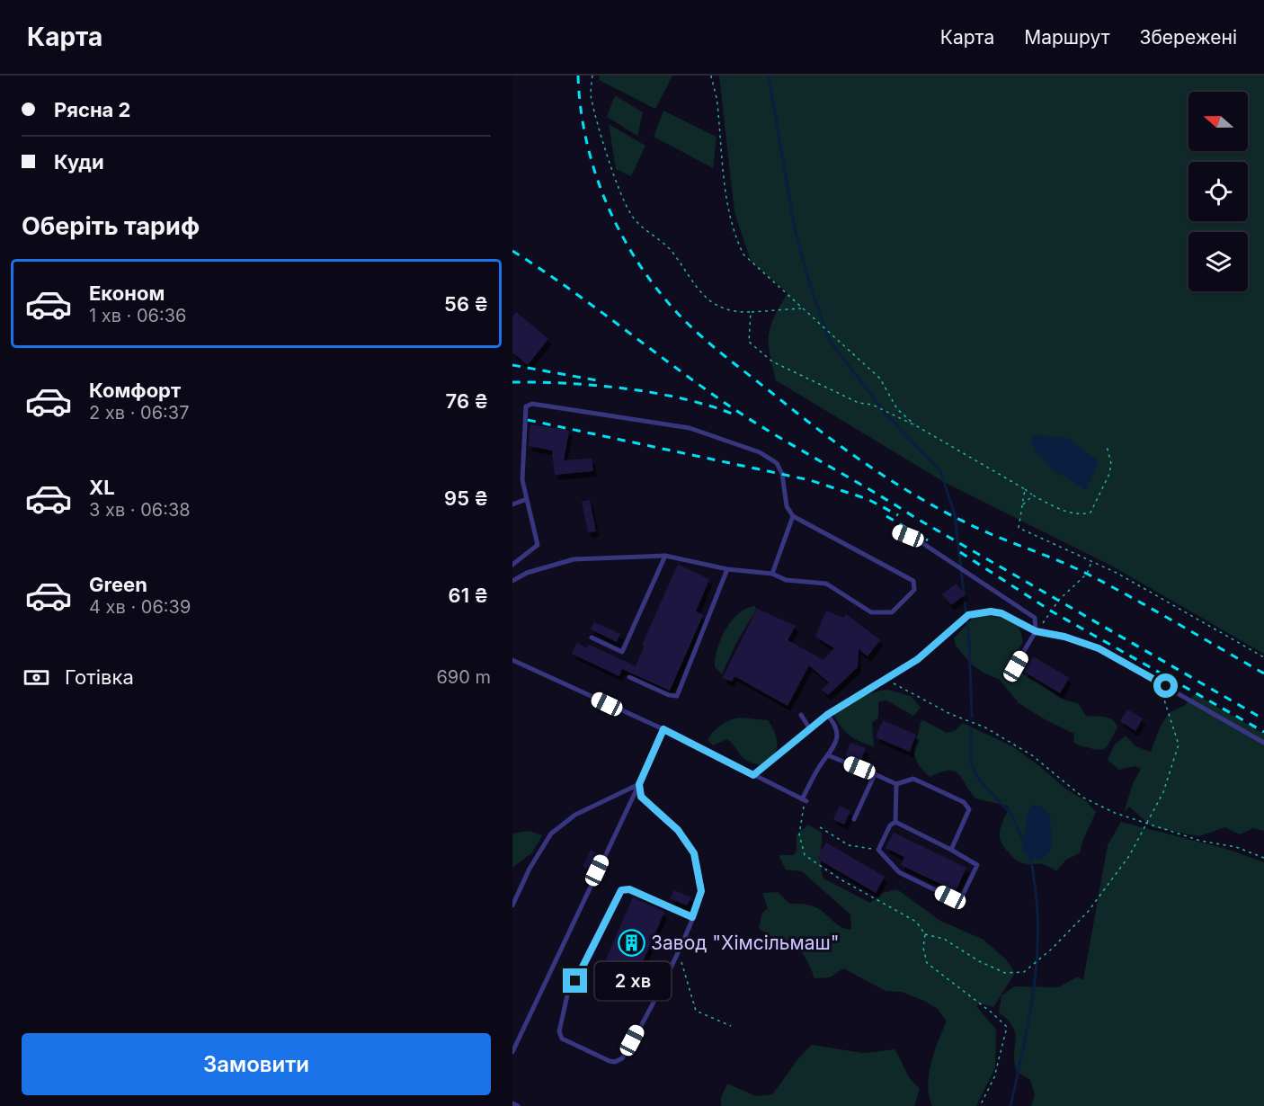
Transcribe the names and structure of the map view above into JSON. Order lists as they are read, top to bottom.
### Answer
{
  "places": {
    "building": ["Завод \"Хімсільмаш\""]
  },
  "north": "left",
  "page": {
    "header": "Карта",
    "nav": ["Карта", "Маршрут", "Збережені"],
    "banner": ["Рясна 2", "Куди"],
    "heading": "Оберіть тариф",
    "list": [
      {
        "name": "Економ",
        "note": "1 хв · 06:36",
        "value": "56 ₴"
      },
      {
        "name": "Комфорт",
        "note": "2 хв · 06:37",
        "value": "76 ₴"
      },
      {
        "name": "XL",
        "note": "3 хв · 06:38",
        "value": "95 ₴"
      },
      {
        "name": "Green",
        "note": "4 хв · 06:39",
        "value": "61 ₴"
      }
    ],
    "pay": ["Готівка", "690 m"],
    "bubble": "2 хв",
    "buttons": "Замовити"
  }
}
